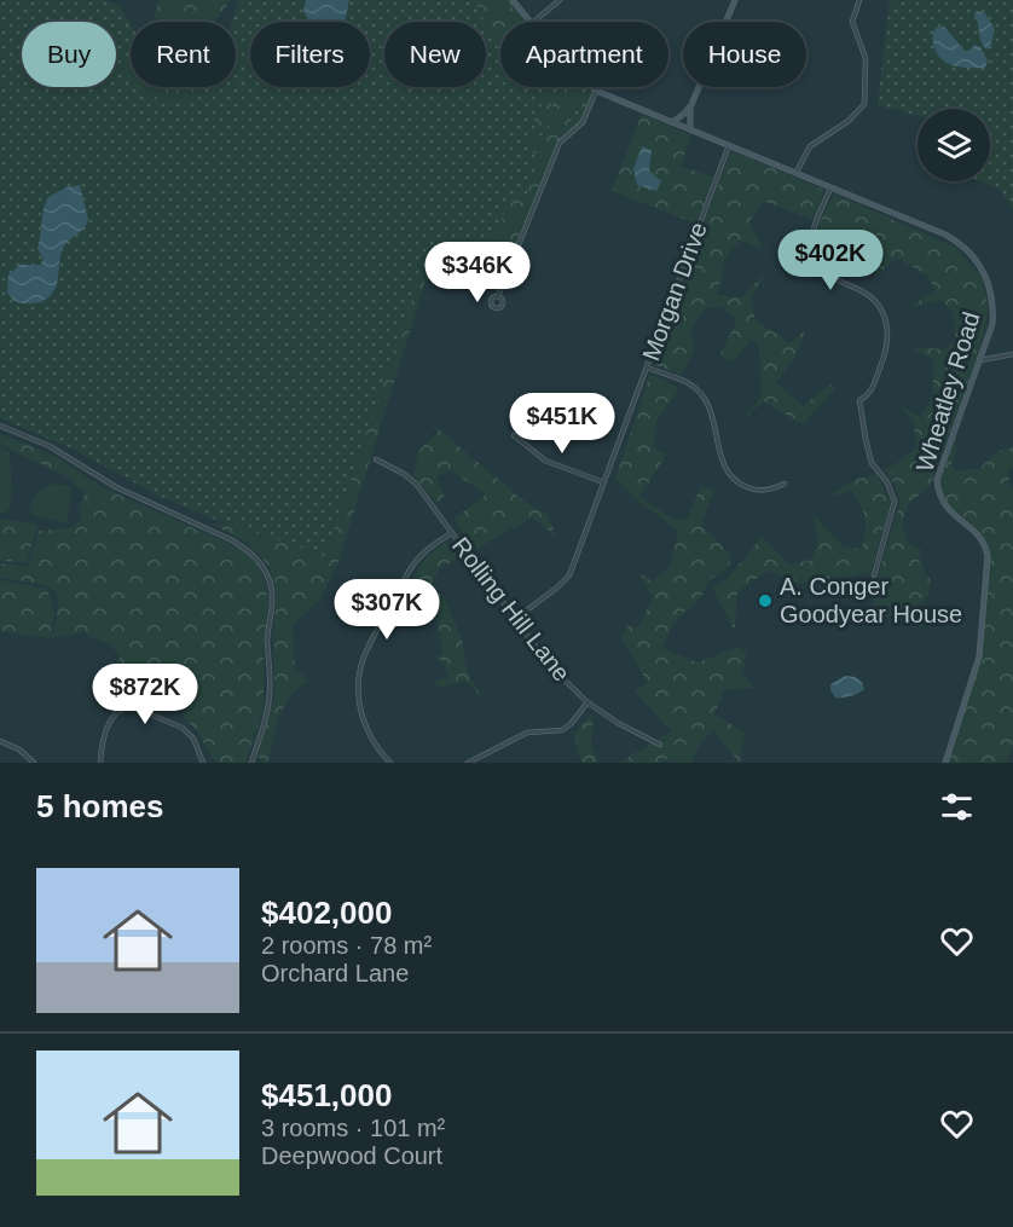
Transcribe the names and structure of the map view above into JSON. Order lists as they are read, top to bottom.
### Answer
{
  "streets": {
    "main road": ["Wheatley Road"],
    "street": ["Morgan Drive", "Rolling Hill Lane"]
  },
  "crossings": [
    ["Morgan Drive", "Wheatley Road"],
    ["Morgan Drive", "Rolling Hill Lane"]
  ],
  "places": ["A. Conger Goodyear House"],
  "page": {
    "chip": [
      "Buy",
      "Rent",
      "Filters",
      "New",
      "Apartment",
      "House"
    ],
    "price": [
      "$402K",
      "$346K",
      "$451K",
      "$307K",
      "$872K"
    ],
    "heading": "5 homes",
    "list": [
      {
        "name": "$402,000",
        "note": "2 rooms · 78 m² · Orchard Lane"
      },
      {
        "name": "$451,000",
        "note": "3 rooms · 101 m² · Deepwood Court"
      }
    ]
  }
}
